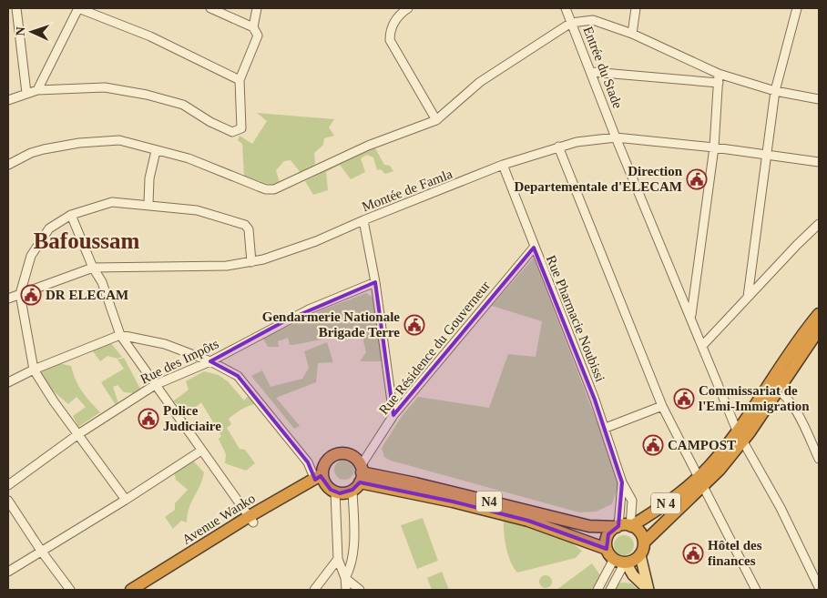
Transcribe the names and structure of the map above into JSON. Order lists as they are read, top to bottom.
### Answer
{
  "streets": {
    "highway": ["N4", "N 4", "Avenue Wanko"],
    "street": [
      "Entrée du Stade",
      "Montée de Famla",
      "Rue Pharmacie Noubissi",
      "Rue Résidence du Gouverneur",
      "Rue des Impôts"
    ]
  },
  "crossings": [
    ["Entrée du Stade", "Montée de Famla"],
    ["Montée de Famla", "Rue Pharmacie Noubissi"],
    ["Rue Pharmacie Noubissi", "Rue Résidence du Gouverneur"],
    ["Rue Pharmacie Noubissi", "N4"],
    ["Rue Pharmacie Noubissi", "N 4"],
    ["Rue Résidence du Gouverneur", "N4"],
    ["Rue Résidence du Gouverneur", "Avenue Wanko"],
    ["N4", "N 4"],
    ["N4", "Avenue Wanko"]
  ],
  "districts": ["Bafoussam"],
  "places": {
    "public building": [
      "Direction Departementale d'ELECAM",
      "DR ELECAM",
      "Gendarmerie Nationale Brigade Terre",
      "Commissariat de l'Emi-Immigration",
      "Police Judiciaire",
      "CAMPOST",
      "Hôtel des finances"
    ]
  },
  "north": "left"
}
